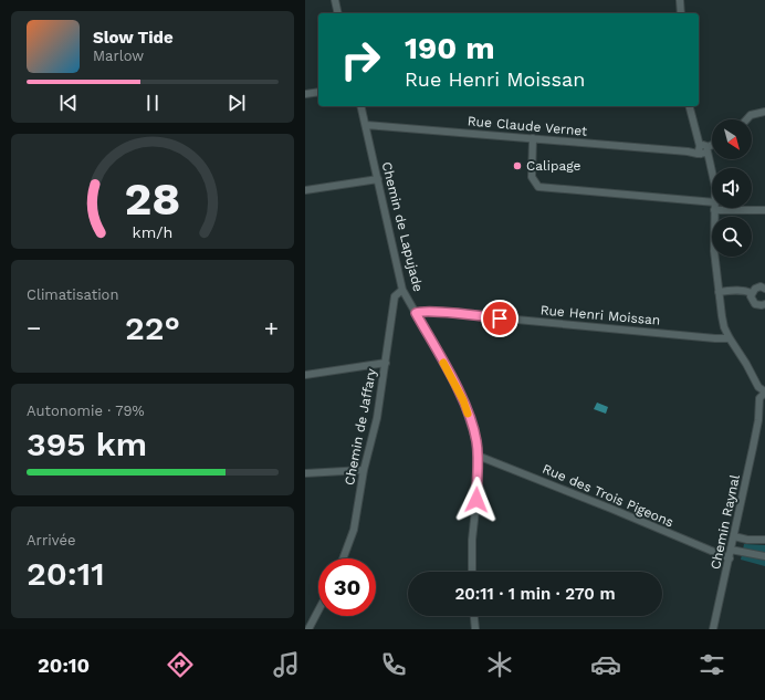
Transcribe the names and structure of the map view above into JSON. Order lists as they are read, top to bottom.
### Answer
{
  "streets": {
    "street": [
      "Rue Claude Vernet",
      "Chemin de Lapujade",
      "Rue Henri Moissan",
      "Chemin de Jaffary",
      "Rue des Trois Pigeons",
      "Chemin Raynal"
    ]
  },
  "crossings": [
    ["Rue Claude Vernet", "Chemin de Lapujade"],
    ["Rue Claude Vernet", "Chemin Raynal"],
    ["Chemin de Lapujade", "Rue Henri Moissan"],
    ["Chemin de Lapujade", "Chemin de Jaffary"],
    ["Chemin de Lapujade", "Rue des Trois Pigeons"],
    ["Rue Henri Moissan", "Chemin Raynal"],
    ["Rue des Trois Pigeons", "Chemin Raynal"]
  ],
  "places": ["Calipage"],
  "north": "bottom right",
  "page": {
    "turn": ["190 m", "Rue Henri Moissan"],
    "song": ["Slow Tide", "Marlow"],
    "tile": [
      "Climatisation",
      ["Autonomie · 79%", "395 km"],
      ["Arrivée", "20:11"]
    ],
    "heat": ["−", "22°", "+"],
    "limit": "30",
    "trip": "20:11 · 1 min · 270 m",
    "tabs": "20:10",
    "gauge": ["28", "km/h"]
  }
}
